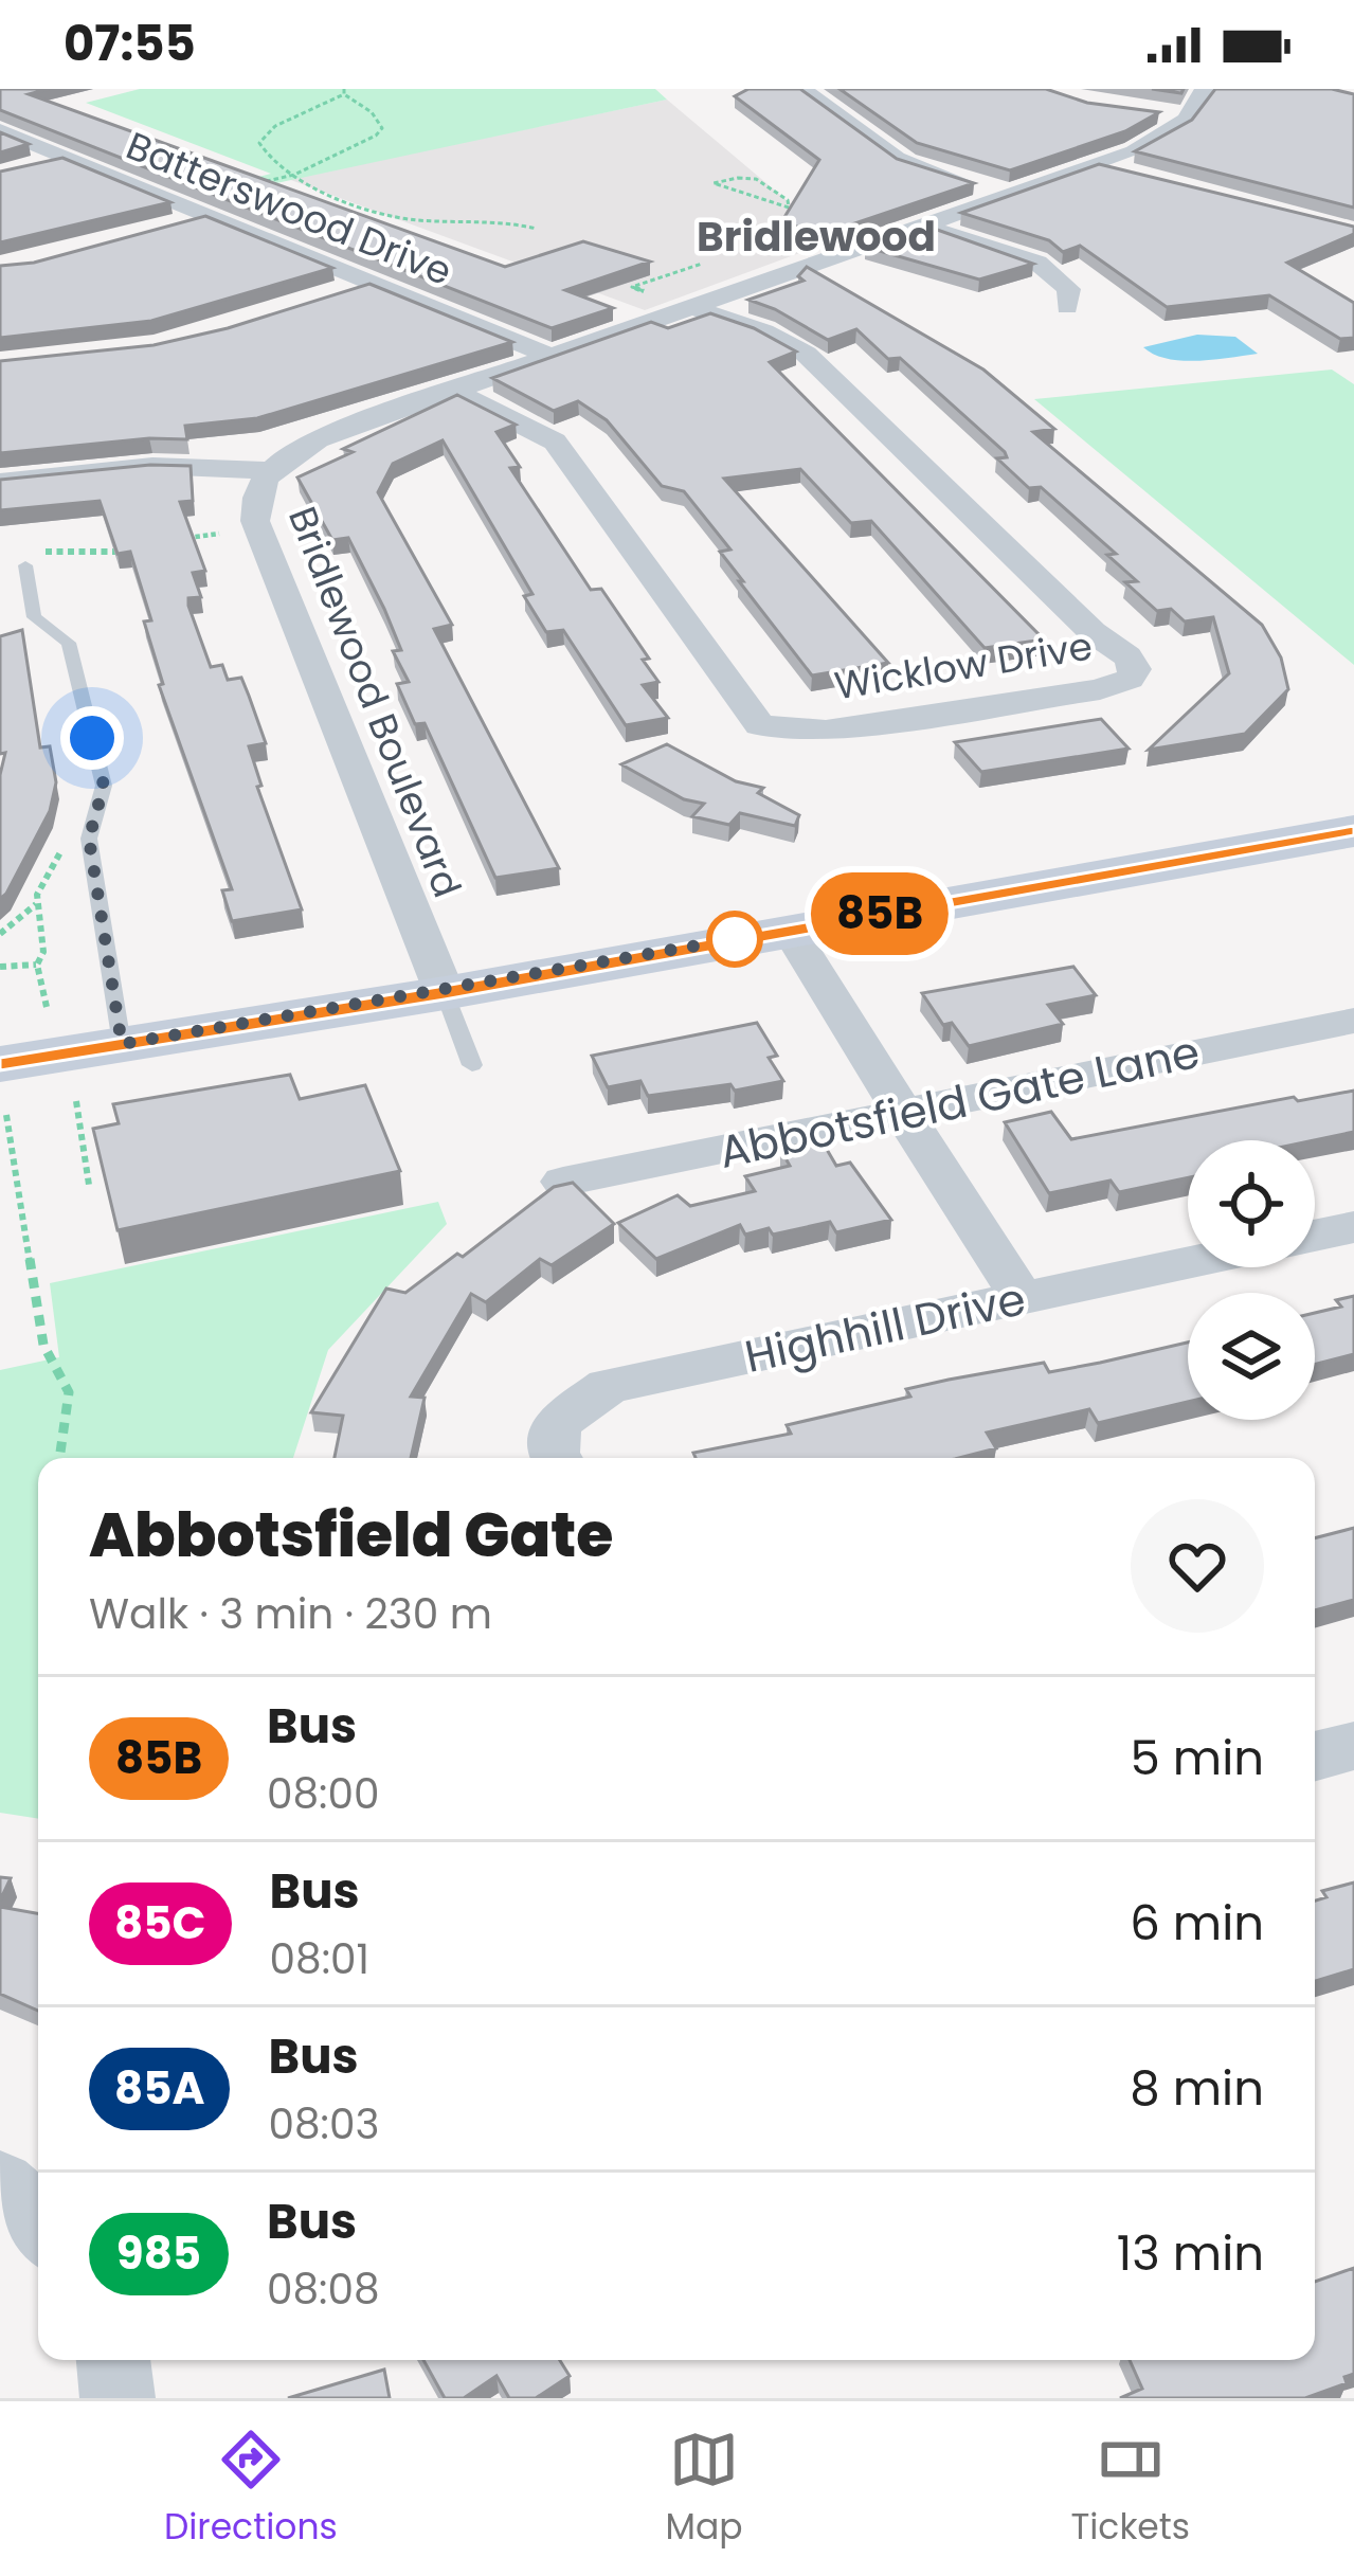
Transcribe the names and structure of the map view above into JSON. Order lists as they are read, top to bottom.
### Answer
{
  "streets": {
    "street": [
      "Batterswood Drive",
      "Wicklow Drive",
      "Bridlewood Boulevard",
      "Abbotsfield Gate Lane",
      "Highhill Drive"
    ]
  },
  "crossings": [
    ["Batterswood Drive", "Bridlewood Boulevard"],
    ["Wicklow Drive", "Bridlewood Boulevard"]
  ],
  "districts": ["Bridlewood"],
  "lines": ["bus line 85B"],
  "page": {
    "status": "07:55",
    "on_map": "85B",
    "heading": ["Abbotsfield Gate", "Walk · 3 min · 230 m"],
    "list": [
      {
        "mark": "85B",
        "name": "Bus",
        "note": "08:00",
        "value": "5 min"
      },
      {
        "mark": "85C",
        "name": "Bus",
        "note": "08:01",
        "value": "6 min"
      },
      {
        "mark": "85A",
        "name": "Bus",
        "note": "08:03",
        "value": "8 min"
      },
      {
        "mark": "985",
        "name": "Bus",
        "note": "08:08",
        "value": "13 min"
      }
    ],
    "tabs": ["Directions", "Map", "Tickets"]
  }
}
